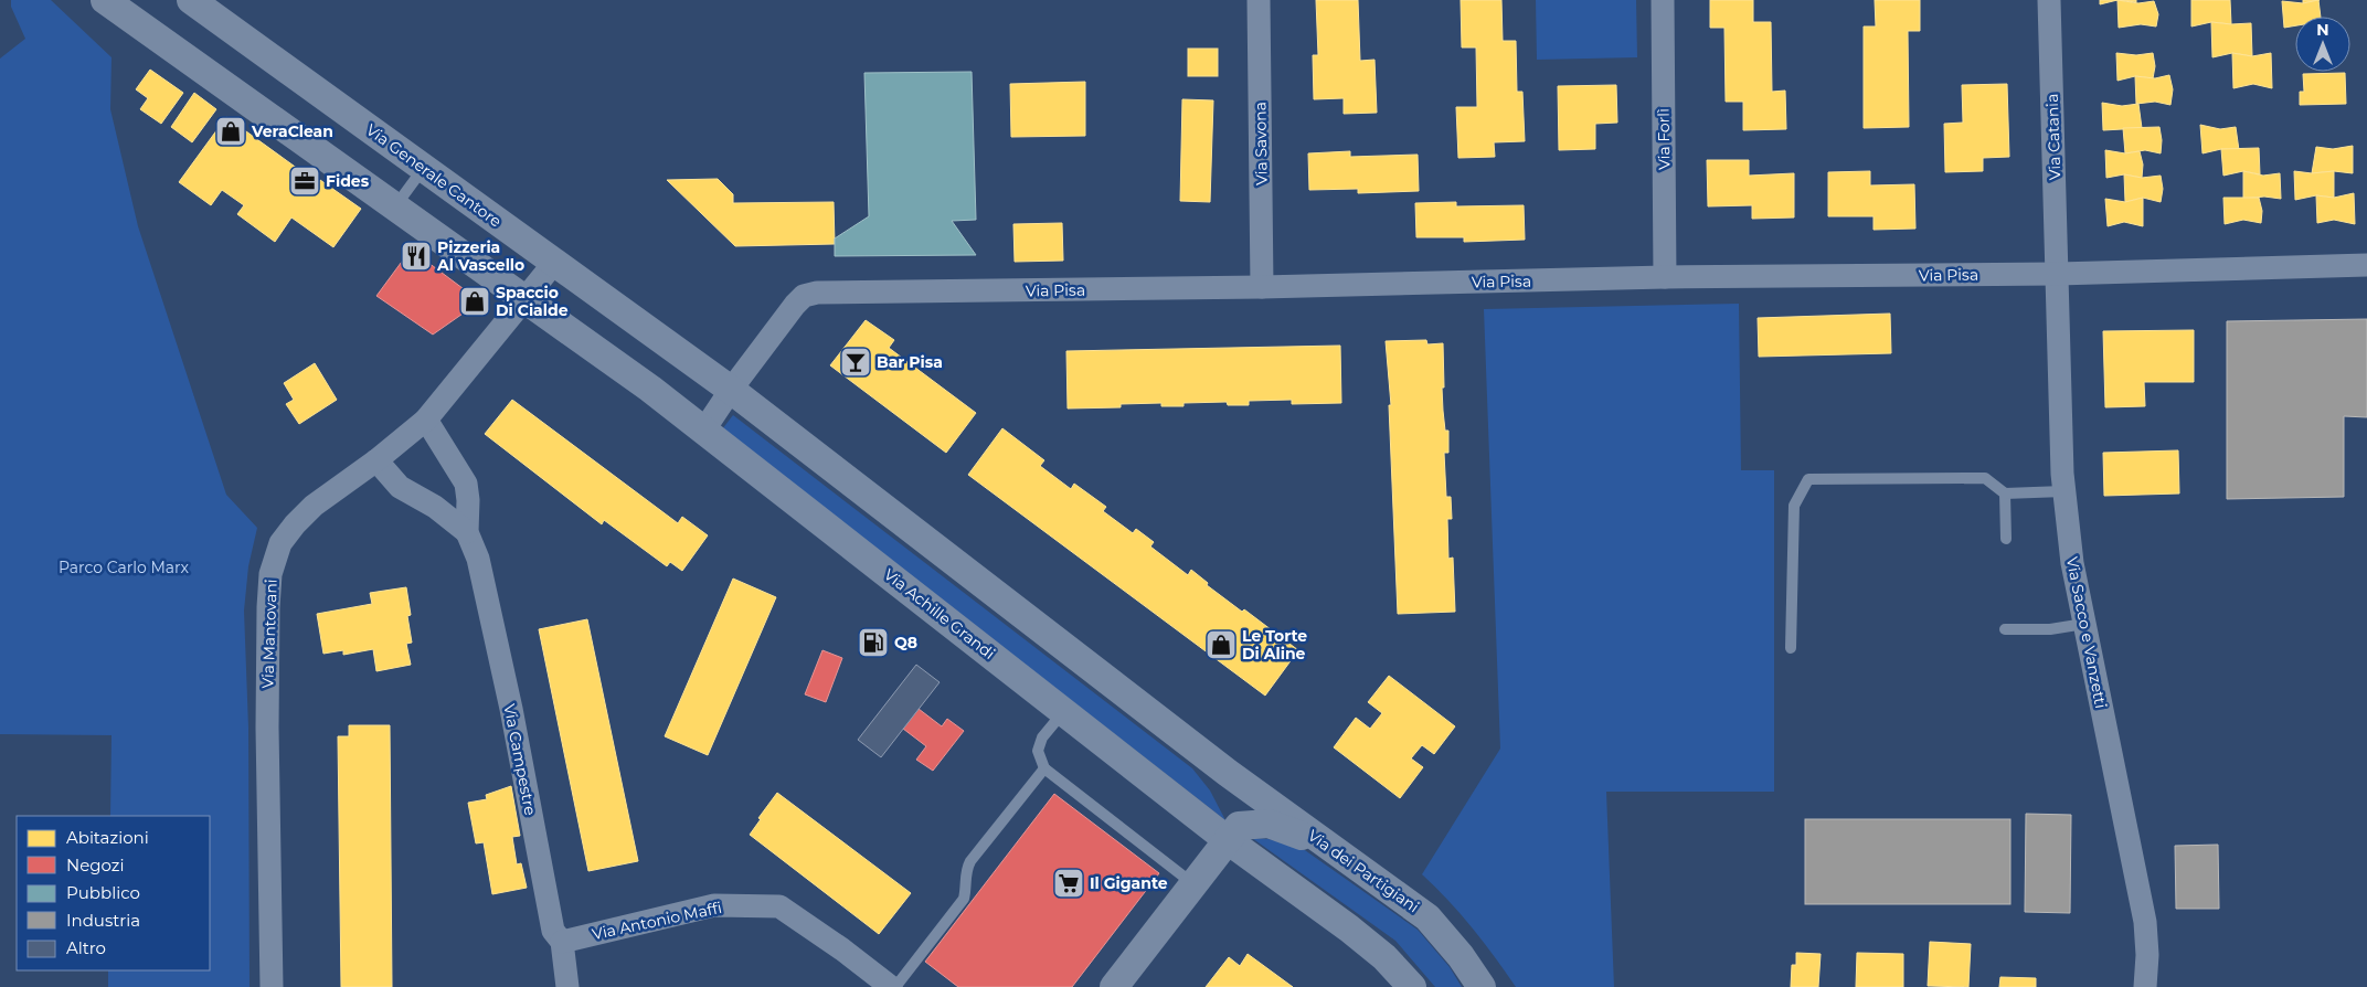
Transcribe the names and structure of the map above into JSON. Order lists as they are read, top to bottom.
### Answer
{
  "streets": {
    "street": [
      "Via Catania",
      "Via Forlì",
      "Via Savona",
      "Via Generale Cantore",
      "Via Pisa",
      "Via Achille Grandi",
      "Via Sacco e Vanzetti",
      "Via Mantovani",
      "Via Campestre",
      "Via dei Partigiani",
      "Via Antonio Maffi"
    ]
  },
  "crossings": [
    ["Via Catania", "Via Pisa"],
    ["Via Catania", "Via Sacco e Vanzetti"],
    ["Via Forlì", "Via Pisa"],
    ["Via Savona", "Via Pisa"],
    ["Via Generale Cantore", "Via Pisa"],
    ["Via Generale Cantore", "Via Mantovani"],
    ["Via Pisa", "Via Achille Grandi"],
    ["Via Pisa", "Via Sacco e Vanzetti"],
    ["Via Achille Grandi", "Via Mantovani"],
    ["Via Mantovani", "Via Campestre"],
    ["Via Campestre", "Via Antonio Maffi"]
  ],
  "parks": ["Parco Carlo Marx"],
  "places": {
    "shop": ["VeraClean", "Spaccio Di Cialde", "Le Torte Di Aline"],
    "office": ["Fides"],
    "restaurant": ["Pizzeria Al Vascello"],
    "bar": ["Bar Pisa"],
    "fuel station": ["Q8"],
    "supermarket": ["Il Gigante"]
  },
  "legend": [
    "Abitazioni",
    "Negozi",
    "Pubblico",
    "Industria",
    "Altro"
  ],
  "north": "top"
}
